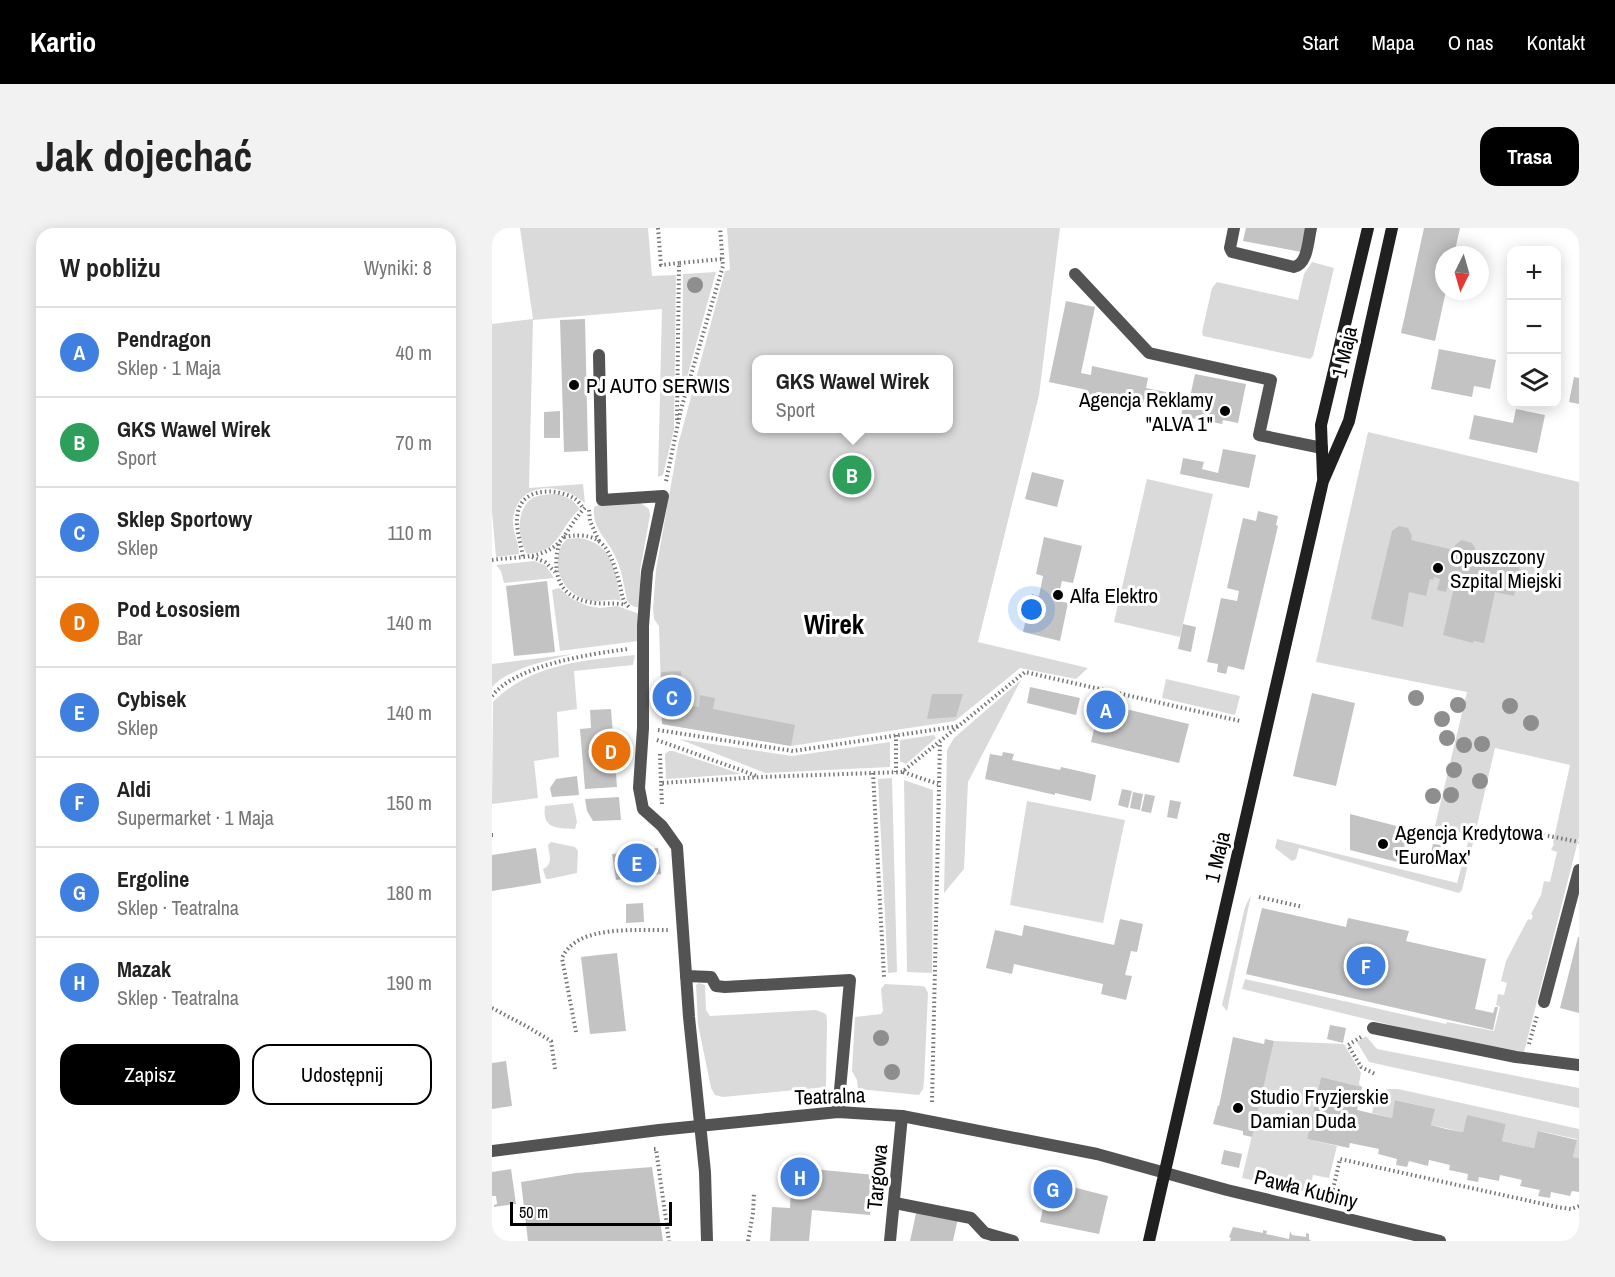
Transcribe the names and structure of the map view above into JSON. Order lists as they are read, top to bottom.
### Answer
{
  "streets": {
    "street": [
      "1 Maja",
      "Teatralna",
      "Targowa",
      "Pawła Kubiny"
    ]
  },
  "crossings": [
    ["1 Maja", "Teatralna"],
    ["1 Maja", "Pawła Kubiny"],
    ["Teatralna", "Targowa"],
    ["Teatralna", "Pawła Kubiny"]
  ],
  "districts": ["Wirek"],
  "places": [
    "PJ AUTO SERWIS",
    "Agencja Reklamy \"ALVA 1\"",
    "Opuszczony Szpital Miejski",
    "Alfa Elektro",
    "Agencja Kredytowa 'EuroMax'",
    "Studio Fryzjerskie Damian Duda"
  ],
  "scale_bar": "50 m",
  "north": "bottom",
  "page": {
    "header": "Kartio",
    "nav": [
      "Start",
      "Mapa",
      "O nas",
      "Kontakt"
    ],
    "buttons": [
      "Trasa",
      ["Zapisz", "Udostępnij"]
    ],
    "title": "Jak dojechać",
    "heading": ["W pobliżu", "Wyniki: 8"],
    "map_buttons": ["+", "−"],
    "list": [
      {
        "mark": "A",
        "name": "Pendragon",
        "note": "Sklep · 1 Maja",
        "value": "40 m"
      },
      {
        "mark": "B",
        "name": "GKS Wawel Wirek",
        "note": "Sport",
        "value": "70 m"
      },
      {
        "mark": "C",
        "name": "Sklep Sportowy",
        "note": "Sklep",
        "value": "110 m"
      },
      {
        "mark": "D",
        "name": "Pod Łososiem",
        "note": "Bar",
        "value": "140 m"
      },
      {
        "mark": "E",
        "name": "Cybisek",
        "note": "Sklep",
        "value": "140 m"
      },
      {
        "mark": "F",
        "name": "Aldi",
        "note": "Supermarket · 1 Maja",
        "value": "150 m"
      },
      {
        "mark": "G",
        "name": "Ergoline",
        "note": "Sklep · Teatralna",
        "value": "180 m"
      },
      {
        "mark": "H",
        "name": "Mazak",
        "note": "Sklep · Teatralna",
        "value": "190 m"
      }
    ],
    "popup": ["GKS Wawel Wirek", "Sport"],
    "pins": [
      "B",
      "C",
      "A",
      "D",
      "E",
      "F",
      "H",
      "G"
    ],
    "scale": "50 m"
  }
}
